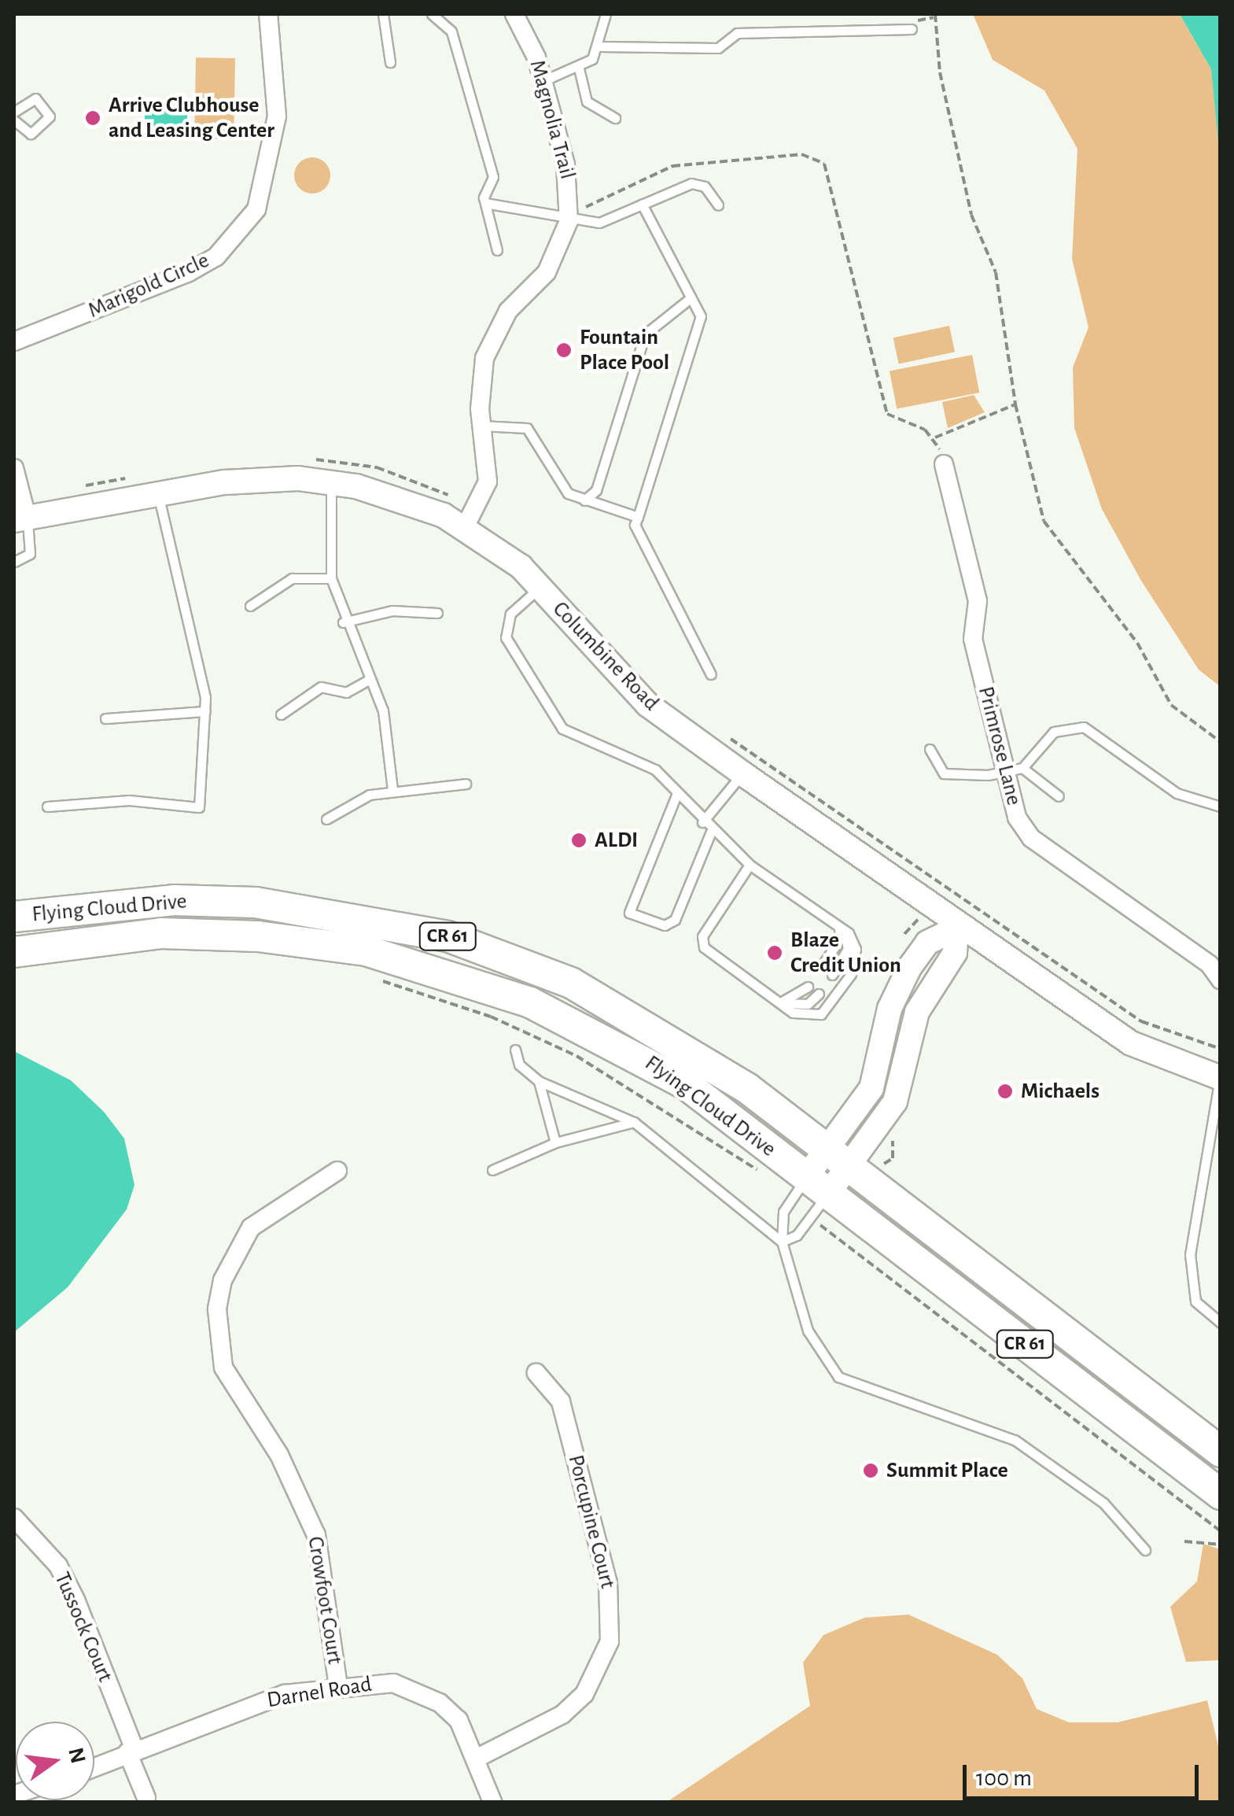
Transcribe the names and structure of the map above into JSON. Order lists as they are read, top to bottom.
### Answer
{
  "streets": {
    "main road": ["Flying Cloud Drive", "CR 61"],
    "street": [
      "Magnolia Trail",
      "Marigold Circle",
      "Columbine Road",
      "Primrose Lane",
      "Porcupine Court",
      "Crowfoot Court",
      "Tussock Court",
      "Darnel Road"
    ]
  },
  "crossings": [
    ["Magnolia Trail", "Columbine Road"],
    ["Porcupine Court", "Darnel Road"],
    ["Crowfoot Court", "Darnel Road"],
    ["Tussock Court", "Darnel Road"]
  ],
  "places": [
    "Arrive Clubhouse and Leasing Center",
    "Fountain Place Pool",
    "ALDI",
    "Blaze Credit Union",
    "Michaels",
    "Summit Place"
  ],
  "scale_bar": "100 m",
  "north": "right"
}
